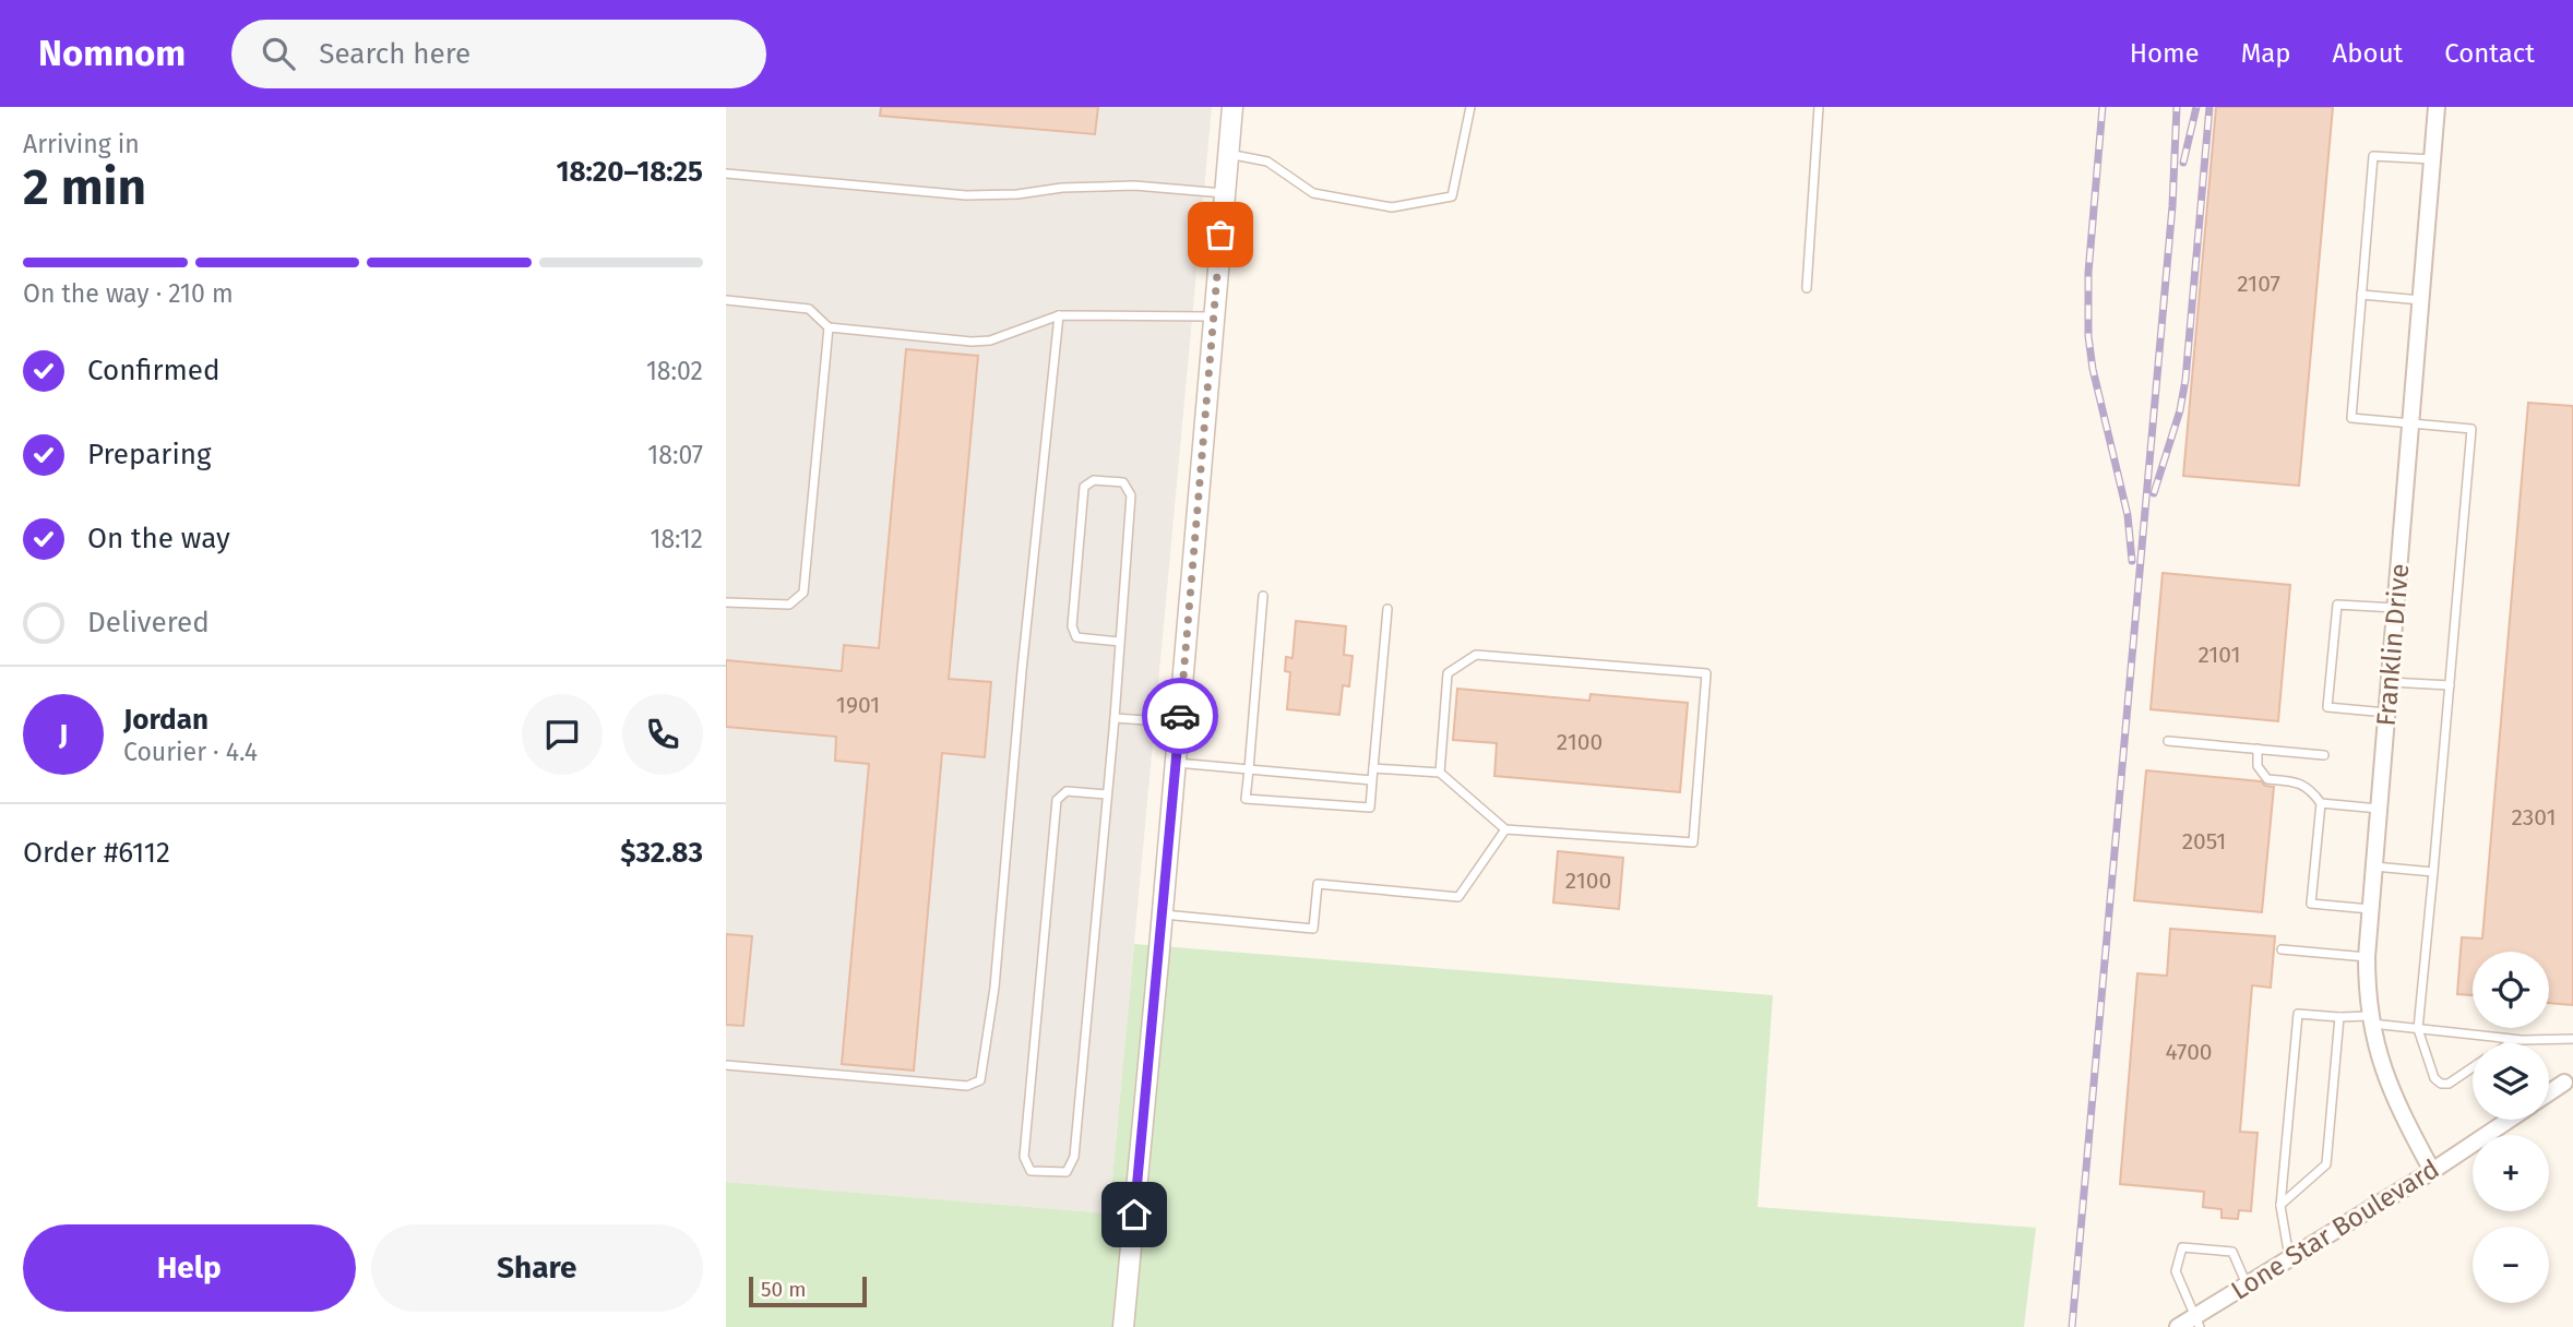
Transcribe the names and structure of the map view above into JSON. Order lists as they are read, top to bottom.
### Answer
{
  "streets": {
    "street": ["Franklin Drive", "Lone Star Boulevard"]
  },
  "crossings": [
    ["Franklin Drive", "Lone Star Boulevard"]
  ],
  "house_numbers": [
    "2107",
    "2101",
    "1901",
    "2100",
    "2301",
    "2051",
    "2100",
    "4700"
  ],
  "scale_bar": "50 m",
  "page": {
    "header": "Nomnom",
    "search": "Search here",
    "nav": [
      "Home",
      "Map",
      "About",
      "Contact"
    ],
    "heading": ["2 min", "Arriving in", "18:20–18:25"],
    "panel": [
      "Jordan",
      "Courier · 4.4",
      "Order #6112",
      "$32.83"
    ],
    "bar": "On the way · 210 m",
    "list": [
      ["Confirmed", "18:02"],
      ["Preparing", "18:07"],
      ["On the way", "18:12"],
      "Delivered"
    ],
    "round": "J",
    "map_buttons": ["+", "−"],
    "buttons": ["Help", "Share"],
    "scale": "50 m"
  }
}
